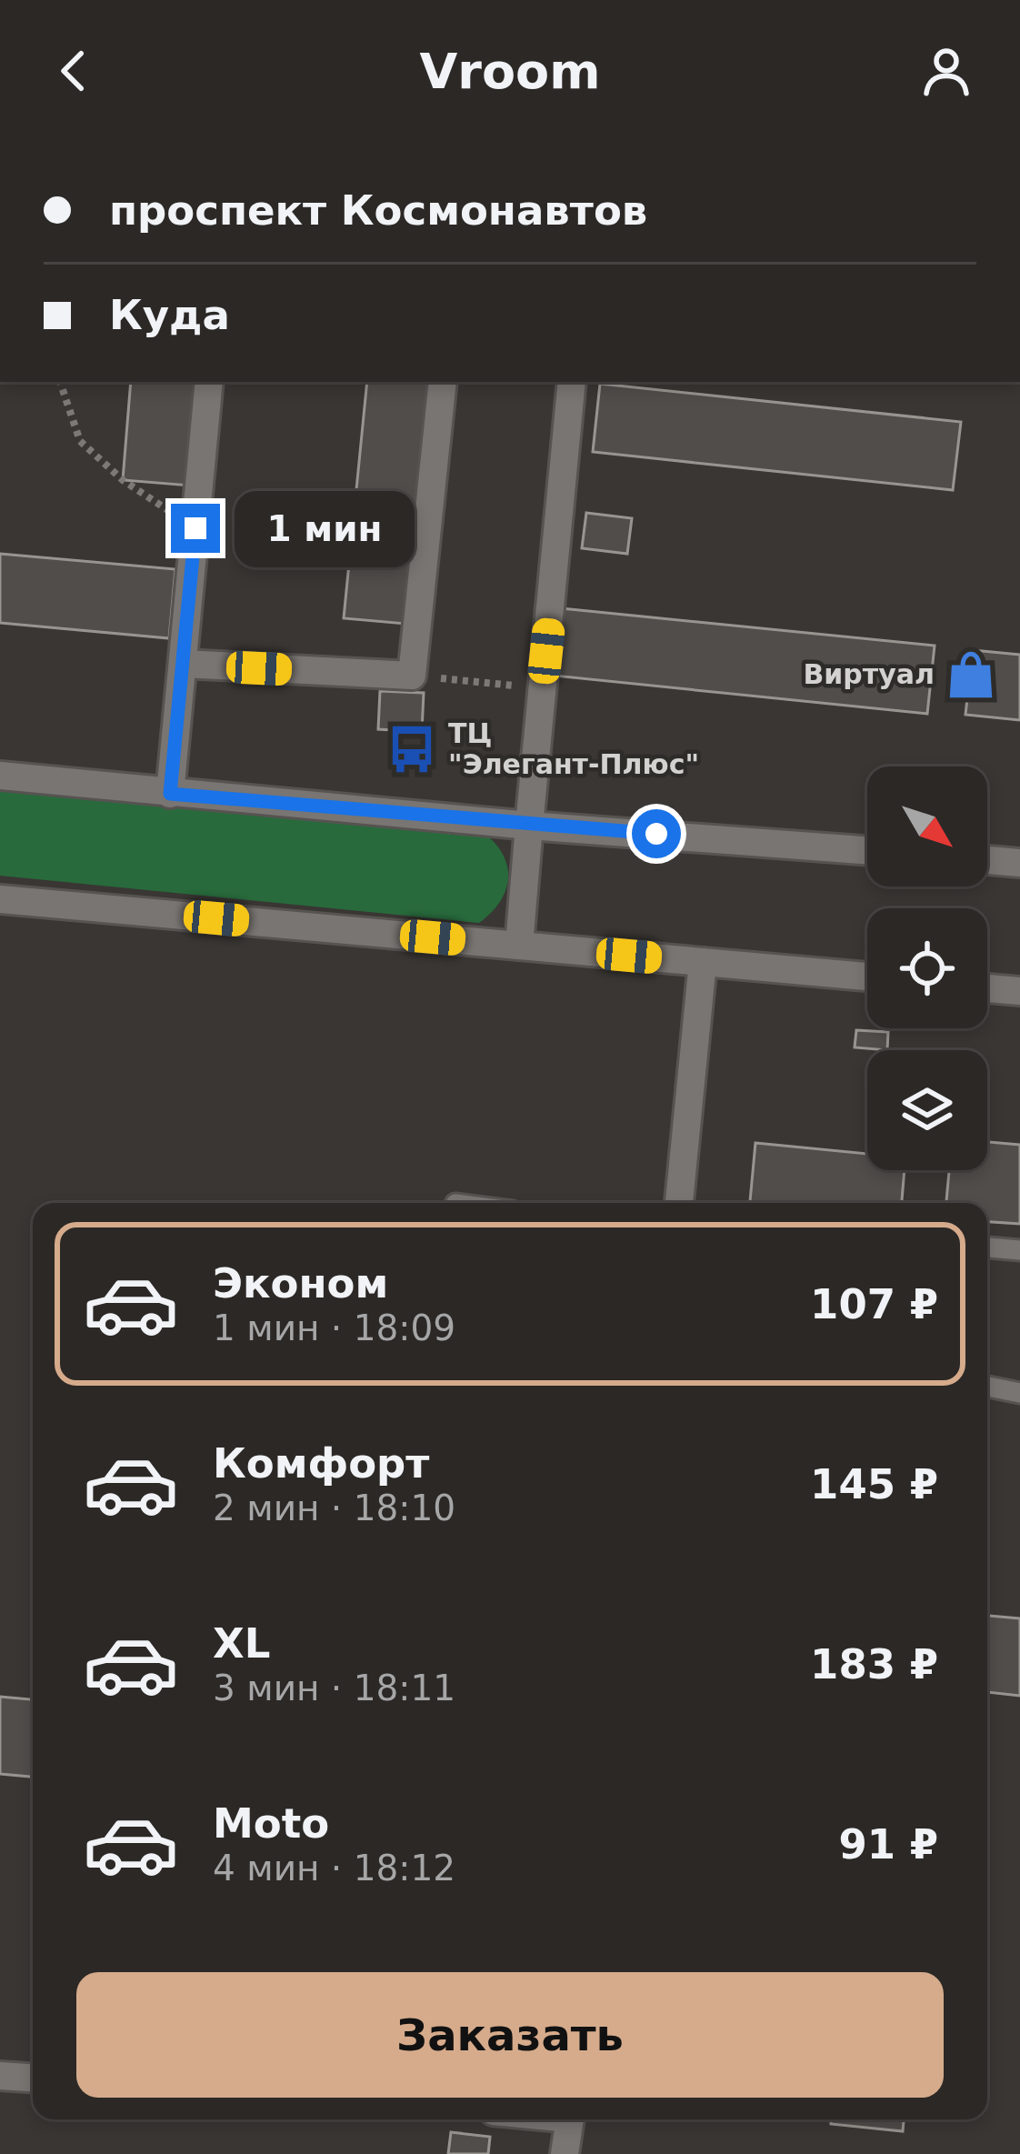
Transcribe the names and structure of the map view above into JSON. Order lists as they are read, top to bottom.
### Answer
{
  "places": {
    "shop": ["Виртуал"],
    "bus stop": ["ТЦ \"Элегант-Плюс\""]
  },
  "north": "bottom right",
  "page": {
    "header": "Vroom",
    "banner": ["проспект Космонавтов", "Куда"],
    "bubble": "1 мин",
    "list": [
      {
        "name": "Эконом",
        "note": "1 мин · 18:09",
        "value": "107 ₽"
      },
      {
        "name": "Комфорт",
        "note": "2 мин · 18:10",
        "value": "145 ₽"
      },
      {
        "name": "XL",
        "note": "3 мин · 18:11",
        "value": "183 ₽"
      },
      {
        "name": "Moto",
        "note": "4 мин · 18:12",
        "value": "91 ₽"
      }
    ],
    "buttons": "Заказать"
  }
}
